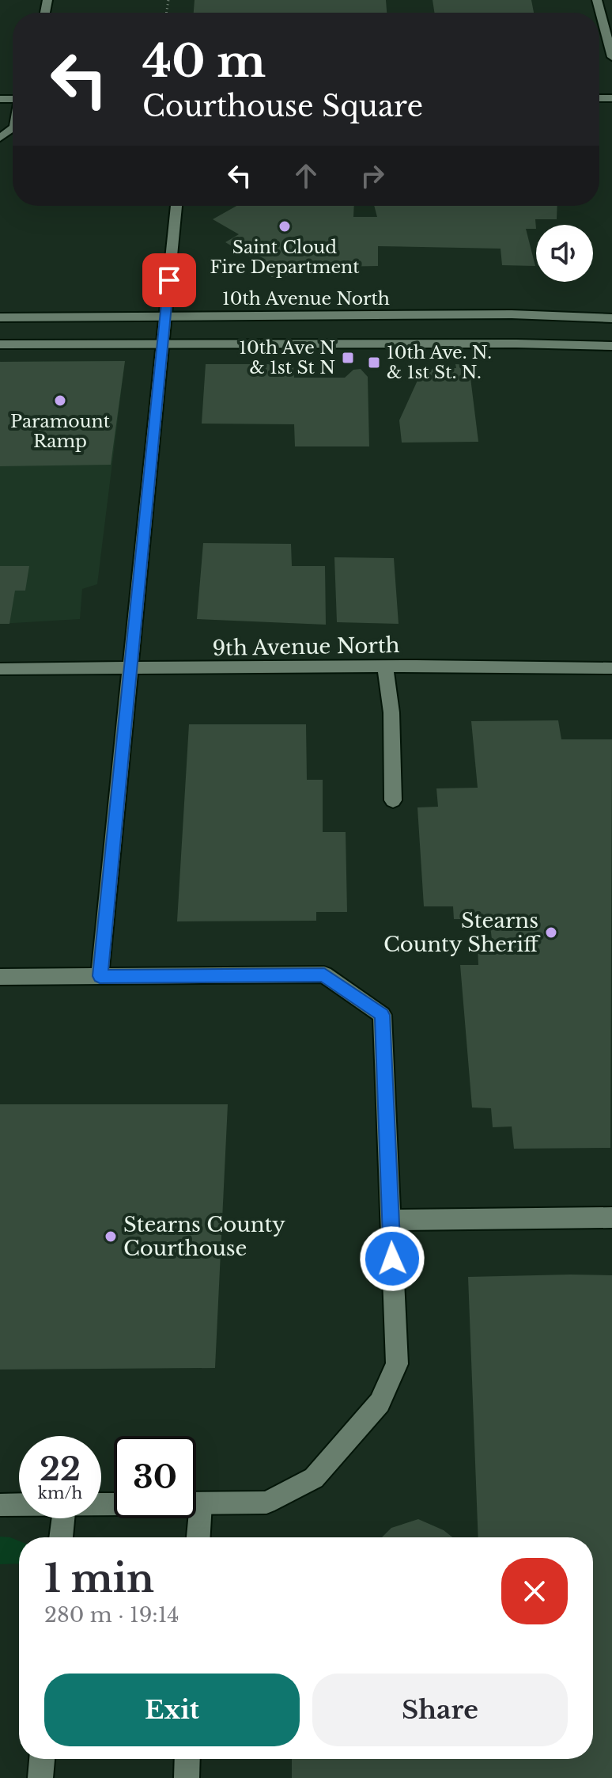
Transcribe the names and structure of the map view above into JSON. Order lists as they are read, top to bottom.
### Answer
{
  "streets": {
    "street": ["10th Avenue North", "9th Avenue North"]
  },
  "places": {
    "other": [
      "Saint Cloud Fire Department",
      "Paramount Ramp",
      "Stearns County Sheriff",
      "Stearns County Courthouse"
    ],
    "transit": ["10th Ave N & 1st St N", "10th Ave. N. & 1st St. N."]
  },
  "page": {
    "turn": ["40 m", "Courthouse Square"],
    "speed": "22 km/h",
    "limit": "30",
    "heading": ["1 min", "280 m · 19:14"],
    "buttons": ["Exit", "Share"]
  }
}
